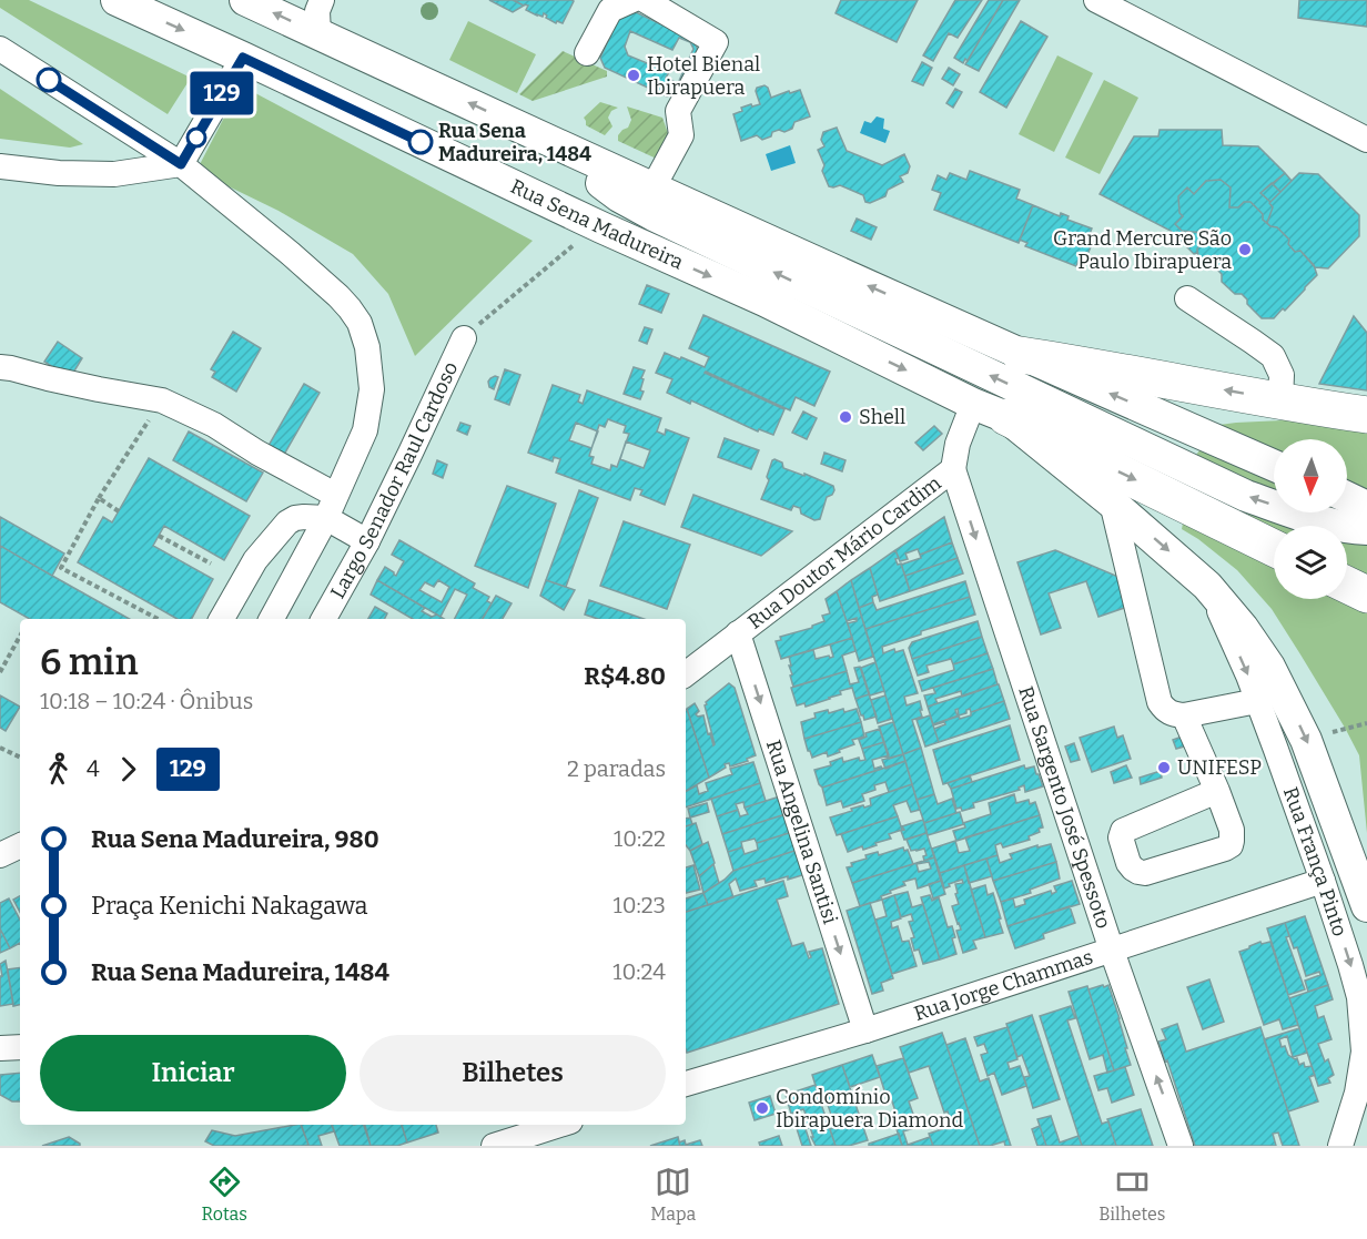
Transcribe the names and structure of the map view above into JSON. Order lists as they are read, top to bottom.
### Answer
{
  "streets": {
    "main road": ["Rua Sena Madureira"],
    "street": [
      "Largo Senador Raul Cardoso",
      "Rua Doutor Mário Cardim",
      "Rua Sargento José Spessoto",
      "Rua Angelina Santisi",
      "Rua França Pinto",
      "Rua Jorge Chammas"
    ]
  },
  "crossings": [
    ["Rua Sena Madureira", "Rua Doutor Mário Cardim"],
    ["Rua Sena Madureira", "Rua França Pinto"],
    ["Rua Doutor Mário Cardim", "Rua Sargento José Spessoto"],
    ["Rua Doutor Mário Cardim", "Rua Angelina Santisi"],
    ["Rua Sargento José Spessoto", "Rua Jorge Chammas"],
    ["Rua Angelina Santisi", "Rua Jorge Chammas"],
    ["Rua França Pinto", "Rua Jorge Chammas"]
  ],
  "one_way": ["Rua Angelina Santisi"],
  "places": [
    "Hotel Bienal Ibirapuera",
    "Rua Sena Madureira, 1484",
    "Grand Mercure São Paulo Ibirapuera",
    "Shell",
    "UNIFESP",
    "Condomínio Ibirapuera Diamond"
  ],
  "lines": ["bus line 129"],
  "north": "bottom",
  "page": {
    "on_map": "129",
    "heading": ["6 min", "10:18 – 10:24 · Ônibus", "R$4.80"],
    "legs": ["4", "129", "2 paradas"],
    "list": [
      {
        "name": "Rua Sena Madureira, 980",
        "value": "10:22"
      },
      {
        "name": "Praça Kenichi Nakagawa",
        "value": "10:23"
      },
      {
        "name": "Rua Sena Madureira, 1484",
        "value": "10:24"
      }
    ],
    "buttons": ["Iniciar", "Bilhetes"],
    "tabs": ["Rotas", "Mapa", "Bilhetes"]
  }
}
